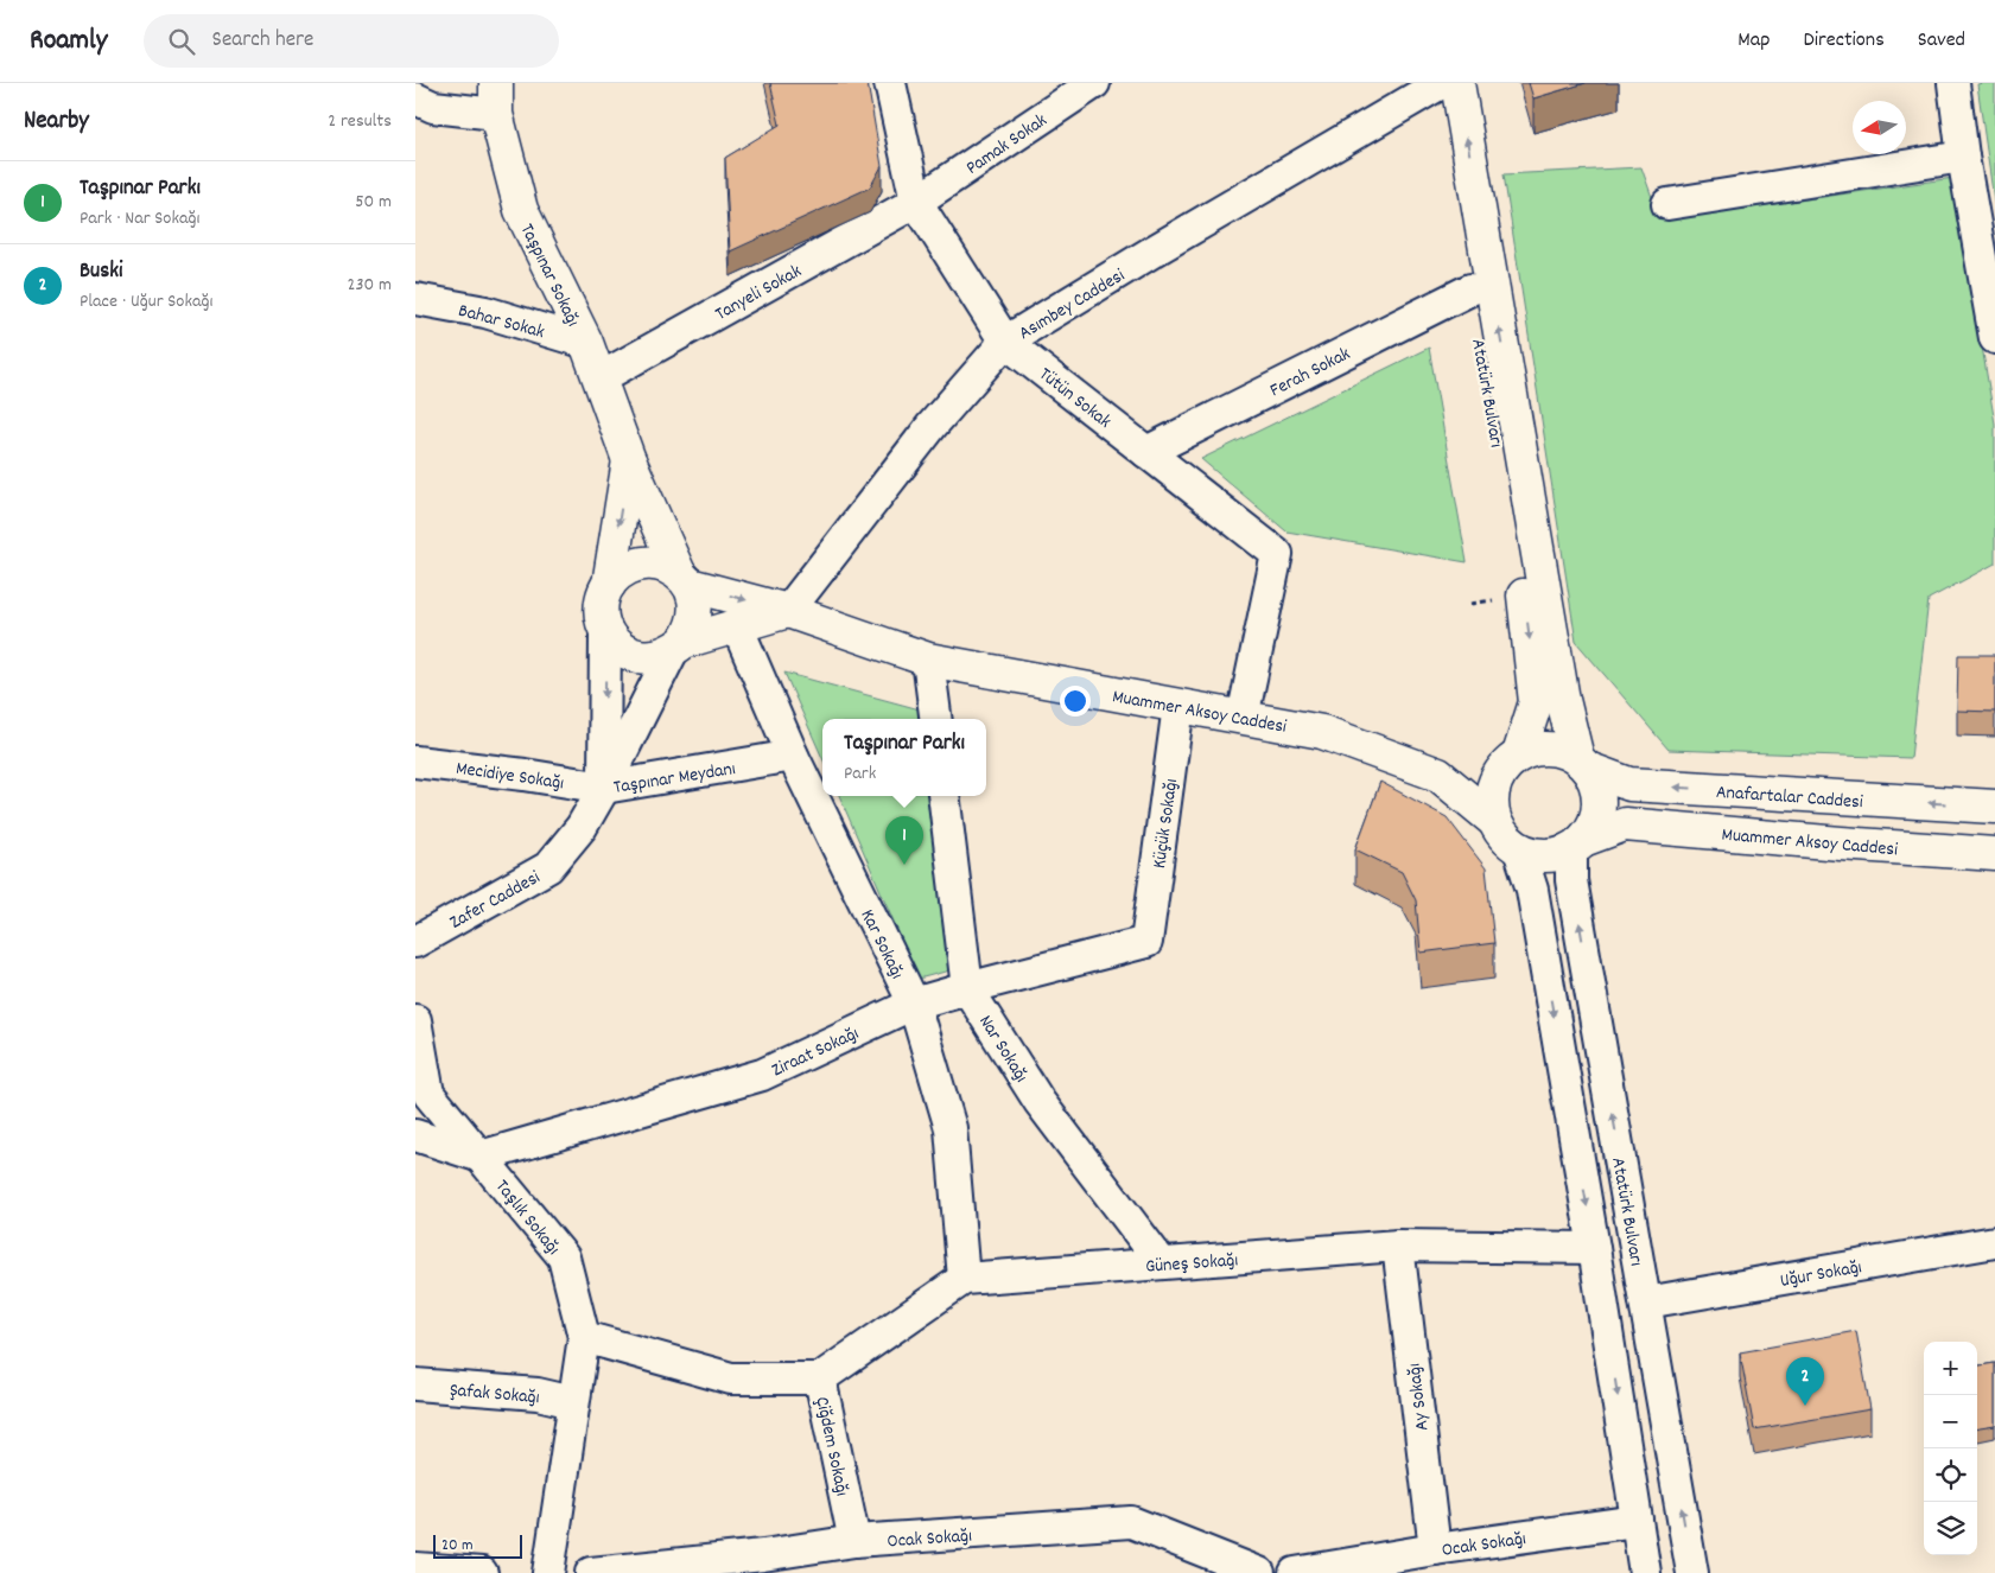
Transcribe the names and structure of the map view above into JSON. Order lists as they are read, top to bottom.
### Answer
{
  "streets": {
    "main road": [
      "Taşpınar Sokağı",
      "Atatürk Bulvarı",
      "Muammer Aksoy Caddesi",
      "Taşpınar Meydanı",
      "Anafartalar Caddesi"
    ],
    "street": [
      "Pamak Sokak",
      "Tanyeli Sokak",
      "Asımbey Caddesi",
      "Bahar Sokak",
      "Ferah Sokak",
      "Tütün Sokak",
      "Mecidiye Sokağı",
      "Küçük Sokağı",
      "Zafer Caddesi",
      "Kar Sokağı",
      "Nar Sokağı",
      "Ziraat Sokağı",
      "Taşlık Sokağı",
      "Güneş Sokağı",
      "Uğur Sokağı",
      "Şafak Sokağı",
      "Ay Sokağı",
      "Çiğdem Sokağı",
      "Ocak Sokağı"
    ]
  },
  "crossings": [
    ["Pamak Sokak", "Tanyeli Sokak"],
    ["Pamak Sokak", "Tütün Sokak"],
    ["Taşpınar Sokağı", "Tanyeli Sokak"],
    ["Taşpınar Sokağı", "Bahar Sokak"],
    ["Taşpınar Sokağı", "Muammer Aksoy Caddesi"],
    ["Taşpınar Sokağı", "Taşpınar Meydanı"],
    ["Taşpınar Sokağı", "Zafer Caddesi"],
    ["Tanyeli Sokak", "Tütün Sokak"],
    ["Asımbey Caddesi", "Atatürk Bulvarı"],
    ["Asımbey Caddesi", "Tütün Sokak"],
    ["Asımbey Caddesi", "Muammer Aksoy Caddesi"],
    ["Ferah Sokak", "Atatürk Bulvarı"],
    ["Ferah Sokak", "Tütün Sokak"],
    ["Atatürk Bulvarı", "Muammer Aksoy Caddesi"],
    ["Atatürk Bulvarı", "Anafartalar Caddesi"],
    ["Atatürk Bulvarı", "Uğur Sokağı"],
    ["Tütün Sokak", "Muammer Aksoy Caddesi"],
    ["Muammer Aksoy Caddesi", "Taşpınar Meydanı"],
    ["Muammer Aksoy Caddesi", "Anafartalar Caddesi"],
    ["Muammer Aksoy Caddesi", "Küçük Sokağı"],
    ["Muammer Aksoy Caddesi", "Zafer Caddesi"],
    ["Mecidiye Sokağı", "Taşpınar Meydanı"],
    ["Mecidiye Sokağı", "Zafer Caddesi"],
    ["Taşpınar Meydanı", "Zafer Caddesi"],
    ["Taşpınar Meydanı", "Kar Sokağı"],
    ["Küçük Sokağı", "Ziraat Sokağı"],
    ["Kar Sokağı", "Ziraat Sokağı"],
    ["Kar Sokağı", "Güneş Sokağı"],
    ["Nar Sokağı", "Ziraat Sokağı"],
    ["Nar Sokağı", "Güneş Sokağı"],
    ["Ziraat Sokağı", "Taşlık Sokağı"],
    ["Taşlık Sokağı", "Şafak Sokağı"],
    ["Taşlık Sokağı", "Çiğdem Sokağı"],
    ["Güneş Sokağı", "Ay Sokağı"],
    ["Ay Sokağı", "Ocak Sokağı"],
    ["Çiğdem Sokağı", "Ocak Sokağı"]
  ],
  "one_way": ["Taşpınar Meydanı", "Anafartalar Caddesi"],
  "scale_bar": "20 m",
  "north": "left",
  "page": {
    "header": "Roamly",
    "search": "Search here",
    "nav": ["Map", "Directions", "Saved"],
    "heading": ["Nearby", "2 results"],
    "list": [
      {
        "mark": "1",
        "name": "Taşpınar Parkı",
        "note": "Park · Nar Sokağı",
        "value": "50 m"
      },
      {
        "mark": "2",
        "name": "Buski",
        "note": "Place · Uğur Sokağı",
        "value": "230 m"
      }
    ],
    "popup": ["Taşpınar Parkı", "Park"],
    "pins": ["1", "2"],
    "map_buttons": ["+", "−"],
    "scale": "20 m"
  }
}
